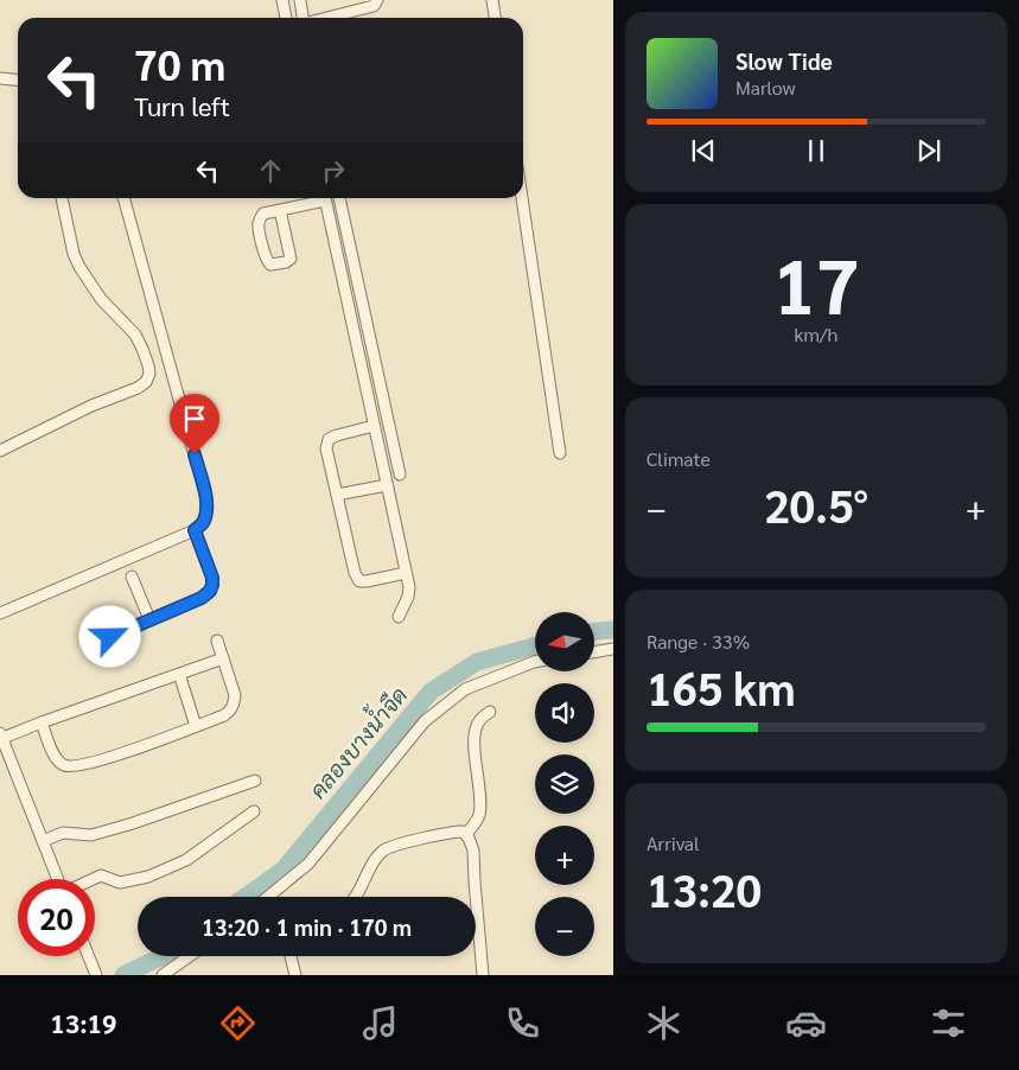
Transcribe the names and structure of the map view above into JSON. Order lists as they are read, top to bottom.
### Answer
{
  "water": ["คลองบางน้ำจืด"],
  "north": "left",
  "page": {
    "turn": ["70 m", "Turn left"],
    "song": ["Slow Tide", "Marlow"],
    "tile": [
      ["17", "km/h"],
      "Climate",
      ["Range · 33%", "165 km"],
      ["Arrival", "13:20"]
    ],
    "heat": ["−", "20.5°", "+"],
    "map_buttons": ["+", "−"],
    "limit": "20",
    "trip": "13:20 · 1 min · 170 m",
    "tabs": "13:19"
  }
}
